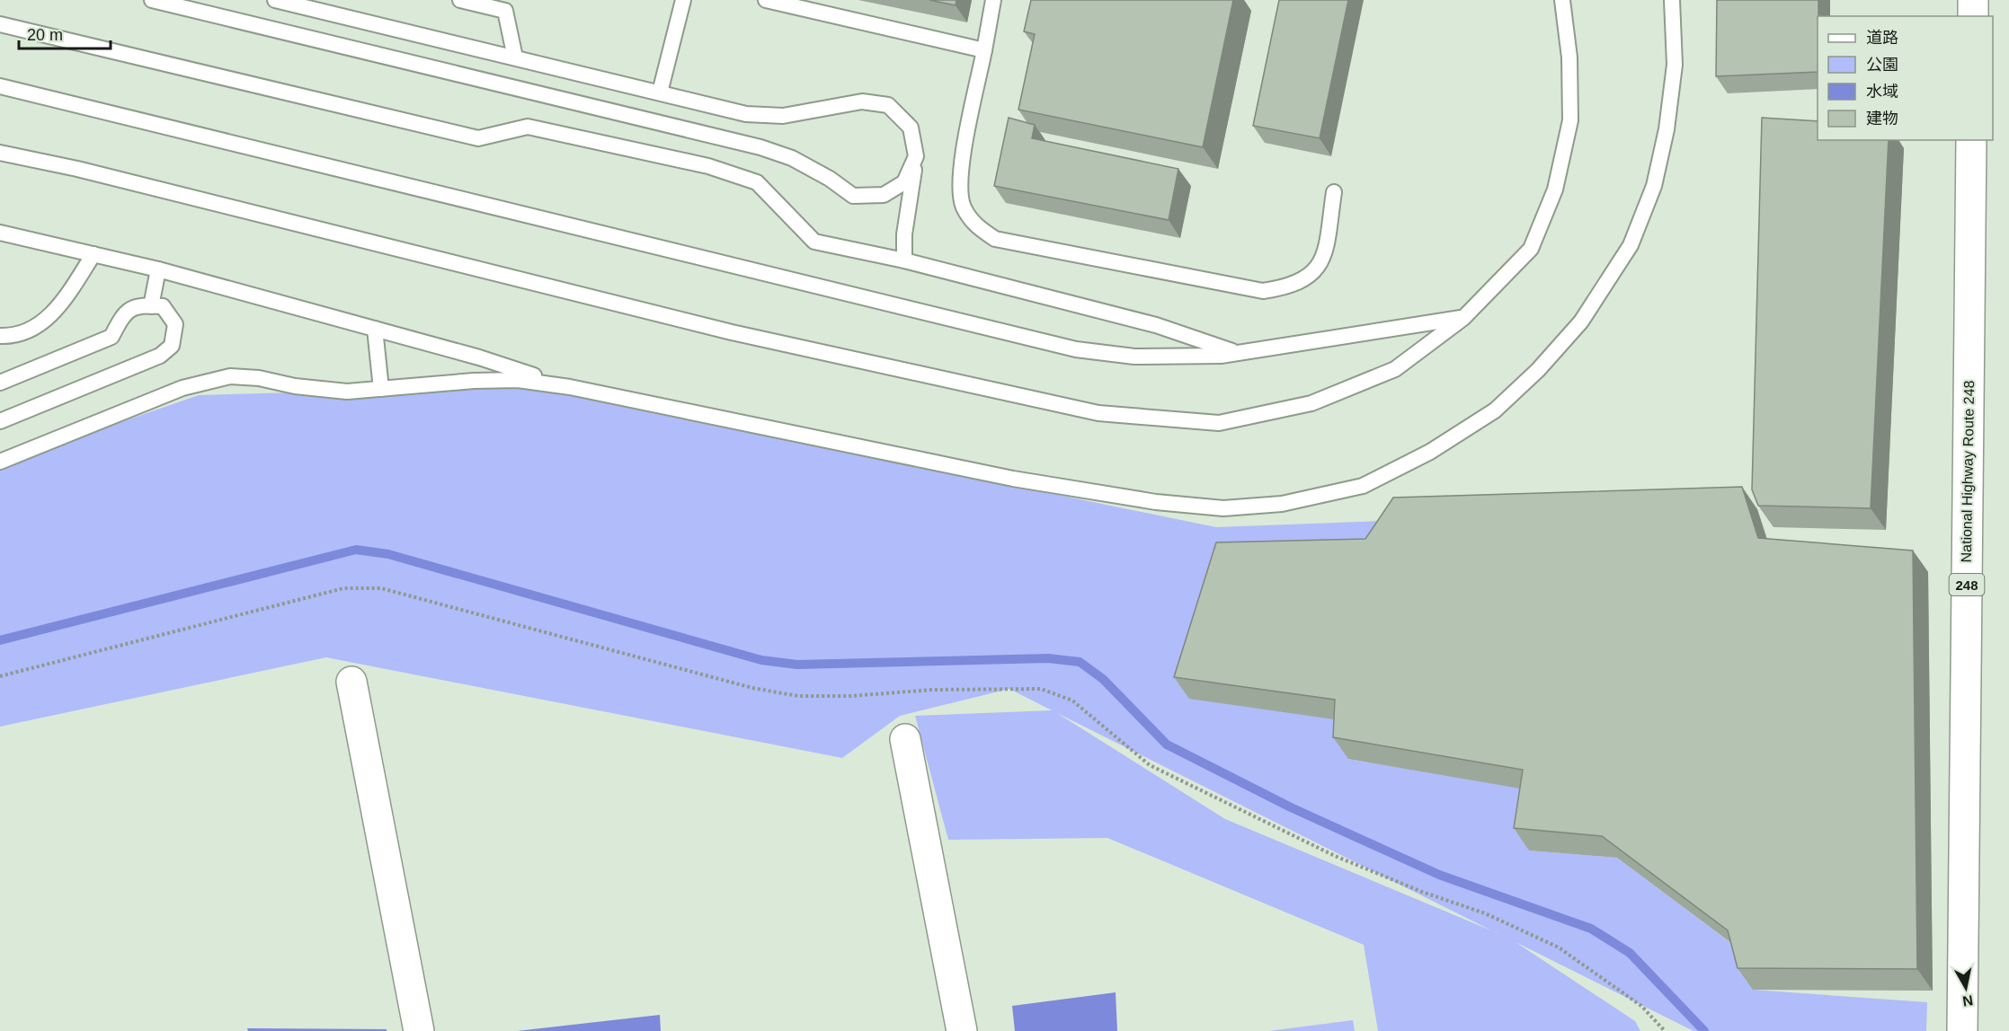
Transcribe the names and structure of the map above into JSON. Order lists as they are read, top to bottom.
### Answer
{
  "streets": {
    "main road": ["National Highway Route 248", "248"]
  },
  "legend": [
    "道路",
    "公園",
    "水域",
    "建物"
  ],
  "scale_bar": "20 m",
  "north": "bottom"
}
